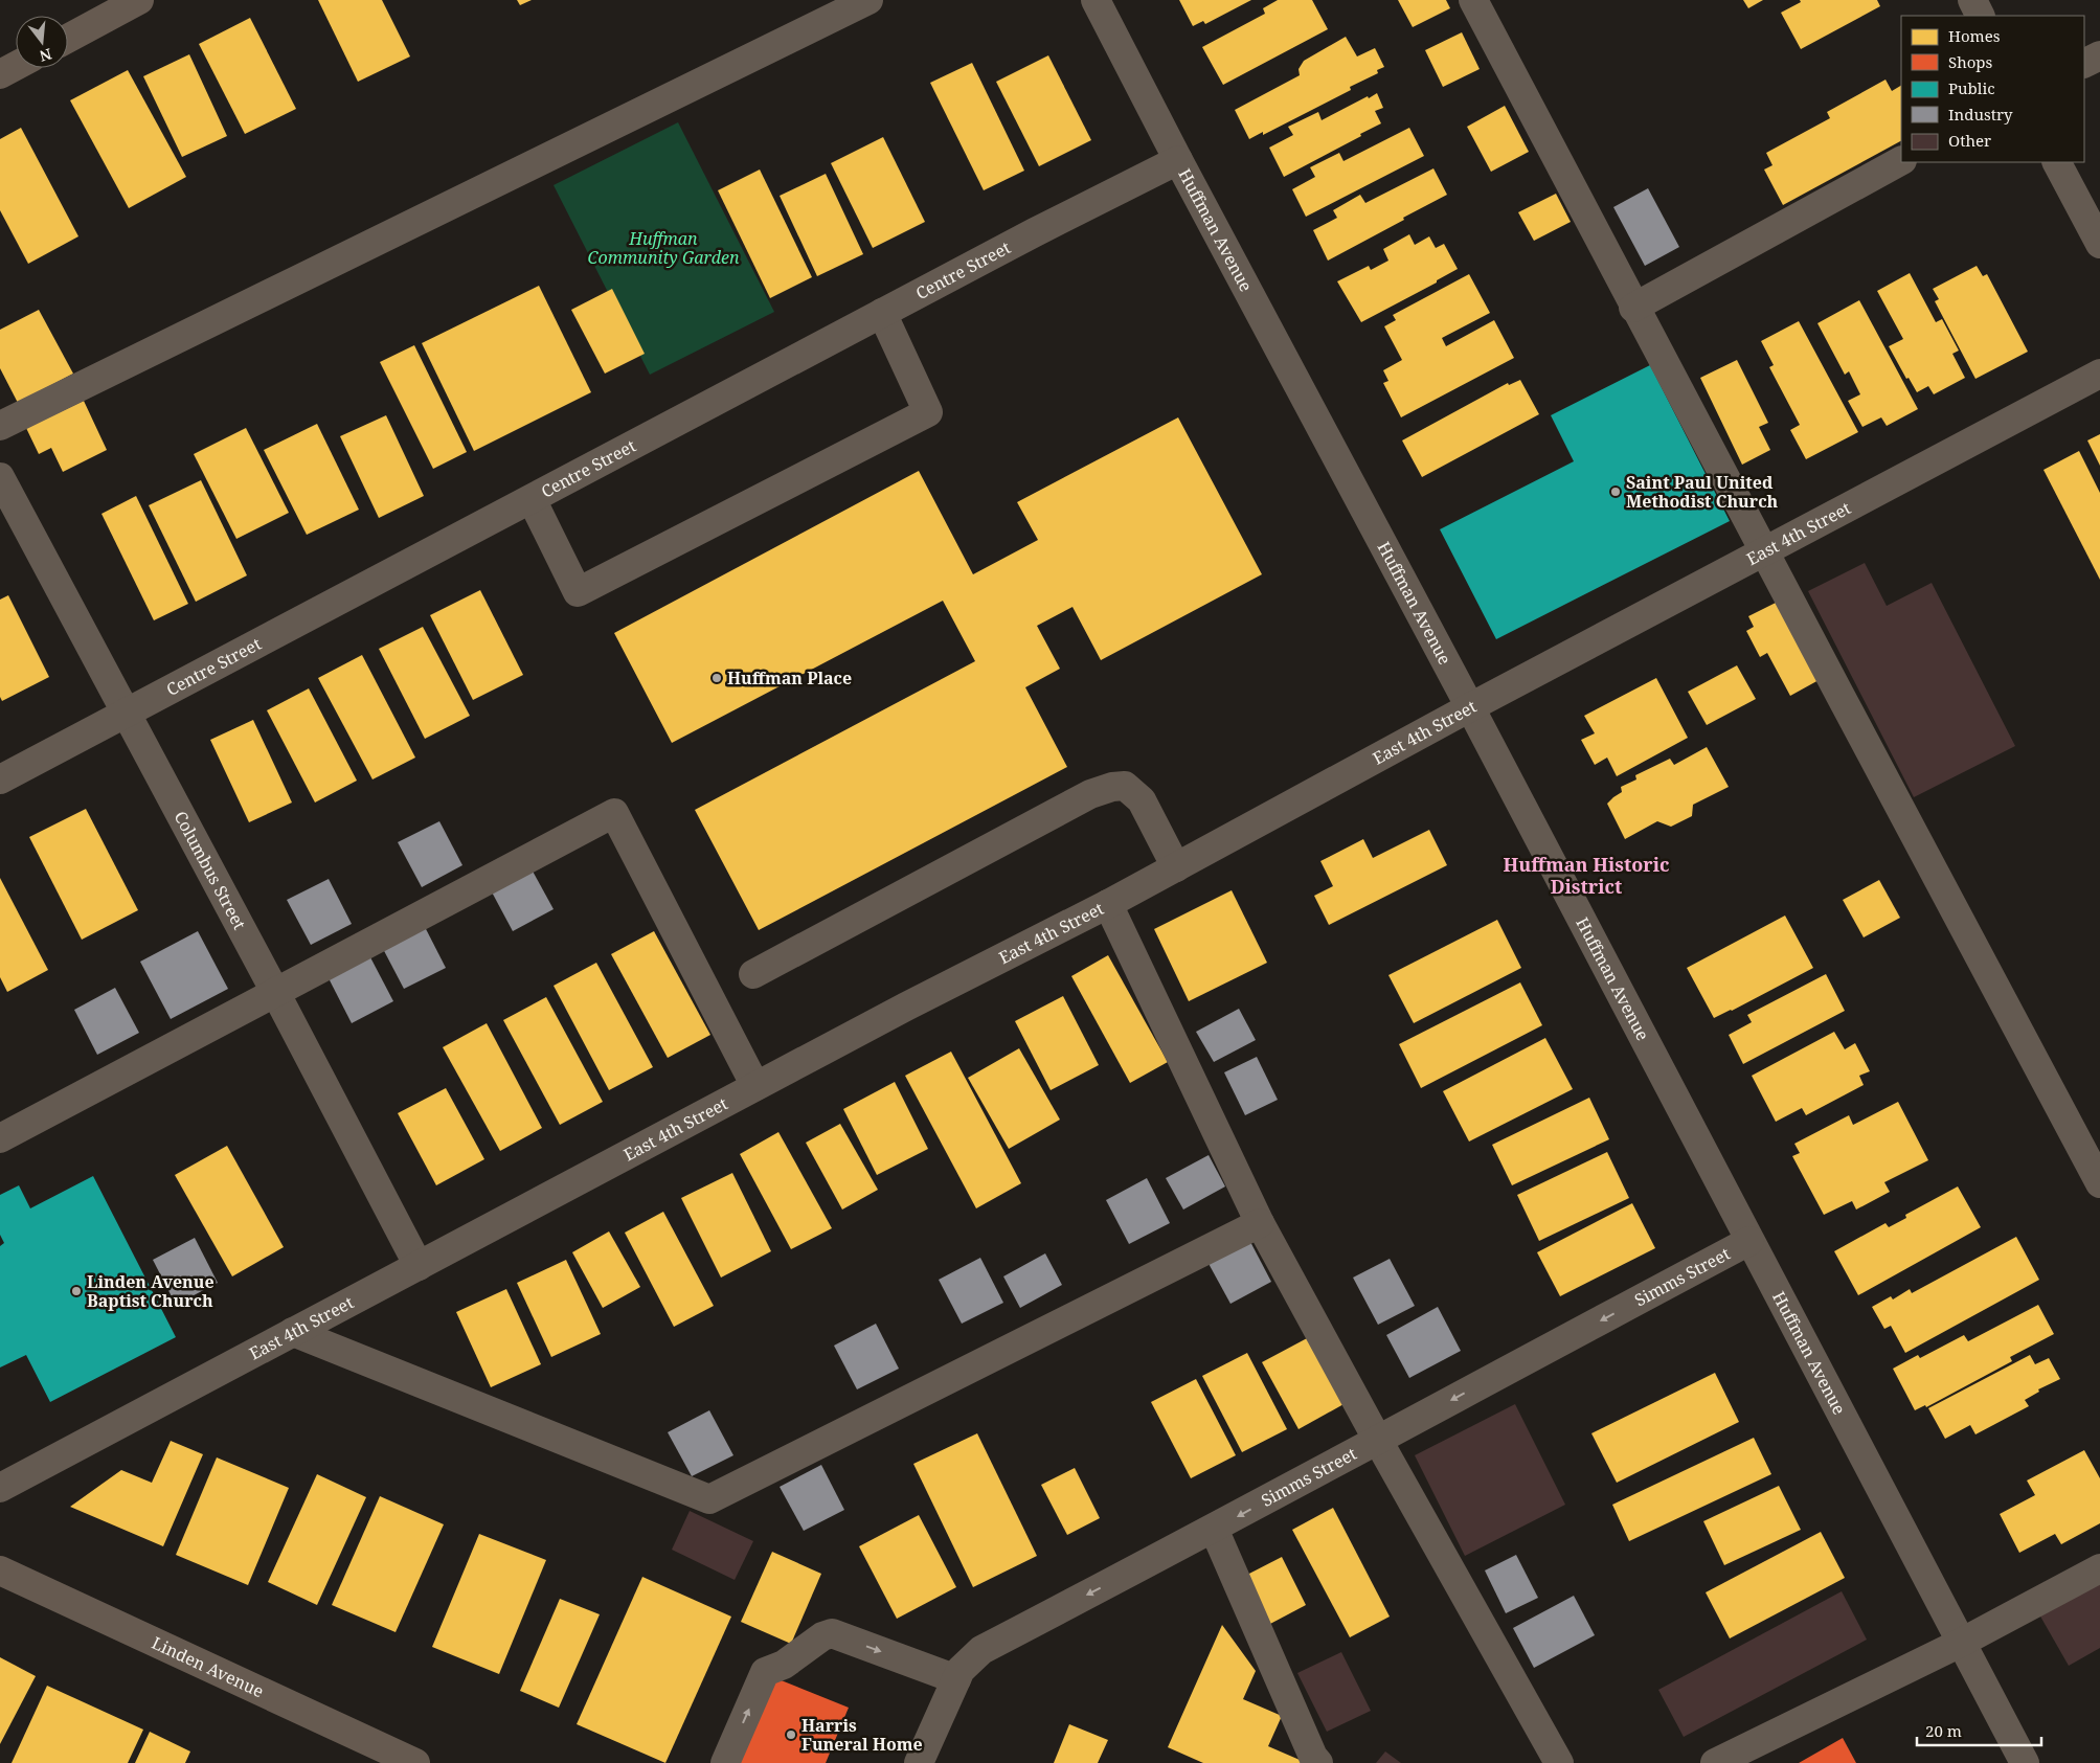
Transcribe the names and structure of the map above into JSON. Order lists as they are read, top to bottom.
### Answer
{
  "streets": {
    "main road": ["Linden Avenue"],
    "street": [
      "Huffman Avenue",
      "Centre Street",
      "East 4th Street",
      "Columbus Street",
      "Simms Street"
    ]
  },
  "crossings": [
    ["Huffman Avenue", "Centre Street"],
    ["Huffman Avenue", "East 4th Street"],
    ["Huffman Avenue", "Simms Street"],
    ["Centre Street", "Columbus Street"],
    ["East 4th Street", "Columbus Street"]
  ],
  "one_way": ["Simms Street"],
  "districts": ["Huffman Historic District"],
  "parks": ["Huffman Community Garden"],
  "places": [
    "Saint Paul United Methodist Church",
    "Huffman Place",
    "Linden Avenue Baptist Church",
    "Harris Funeral Home"
  ],
  "legend": [
    "Homes",
    "Shops",
    "Public",
    "Industry",
    "Other"
  ],
  "scale_bar": "20 m",
  "north": "bottom"
}
